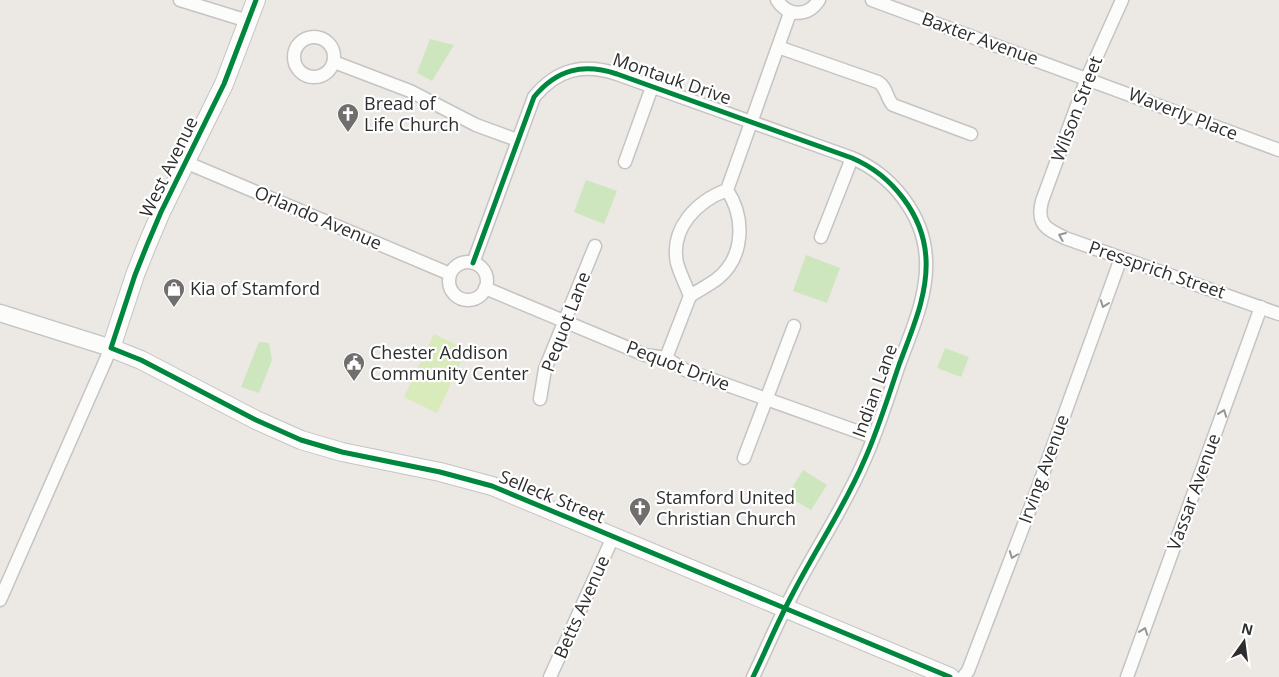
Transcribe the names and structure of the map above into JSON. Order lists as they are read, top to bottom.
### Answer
{
  "streets": {
    "main road": ["West Avenue", "Selleck Street"],
    "street": [
      "Baxter Avenue",
      "Montauk Drive",
      "Wilson Street",
      "Waverly Place",
      "Orlando Avenue",
      "Pressprich Street",
      "Pequot Lane",
      "Pequot Drive",
      "Indian Lane",
      "Irving Avenue",
      "Vassar Avenue",
      "Betts Avenue"
    ]
  },
  "crossings": [
    ["Baxter Avenue", "Wilson Street"],
    ["Baxter Avenue", "Waverly Place"],
    ["Montauk Drive", "Orlando Avenue"],
    ["Montauk Drive", "Pequot Drive"],
    ["Montauk Drive", "Indian Lane"],
    ["Wilson Street", "Waverly Place"],
    ["Wilson Street", "Pressprich Street"],
    ["West Avenue", "Orlando Avenue"],
    ["West Avenue", "Selleck Street"],
    ["Orlando Avenue", "Pequot Drive"],
    ["Pressprich Street", "Irving Avenue"],
    ["Pressprich Street", "Vassar Avenue"],
    ["Pequot Lane", "Pequot Drive"],
    ["Pequot Drive", "Indian Lane"],
    ["Indian Lane", "Selleck Street"],
    ["Selleck Street", "Betts Avenue"]
  ],
  "one_way": ["Irving Avenue", "Vassar Avenue"],
  "places": {
    "church": ["Bread of Life Church", "Stamford United Christian Church"],
    "shop": ["Kia of Stamford"],
    "public building": ["Chester Addison Community Center"]
  },
  "north": "top"
}
